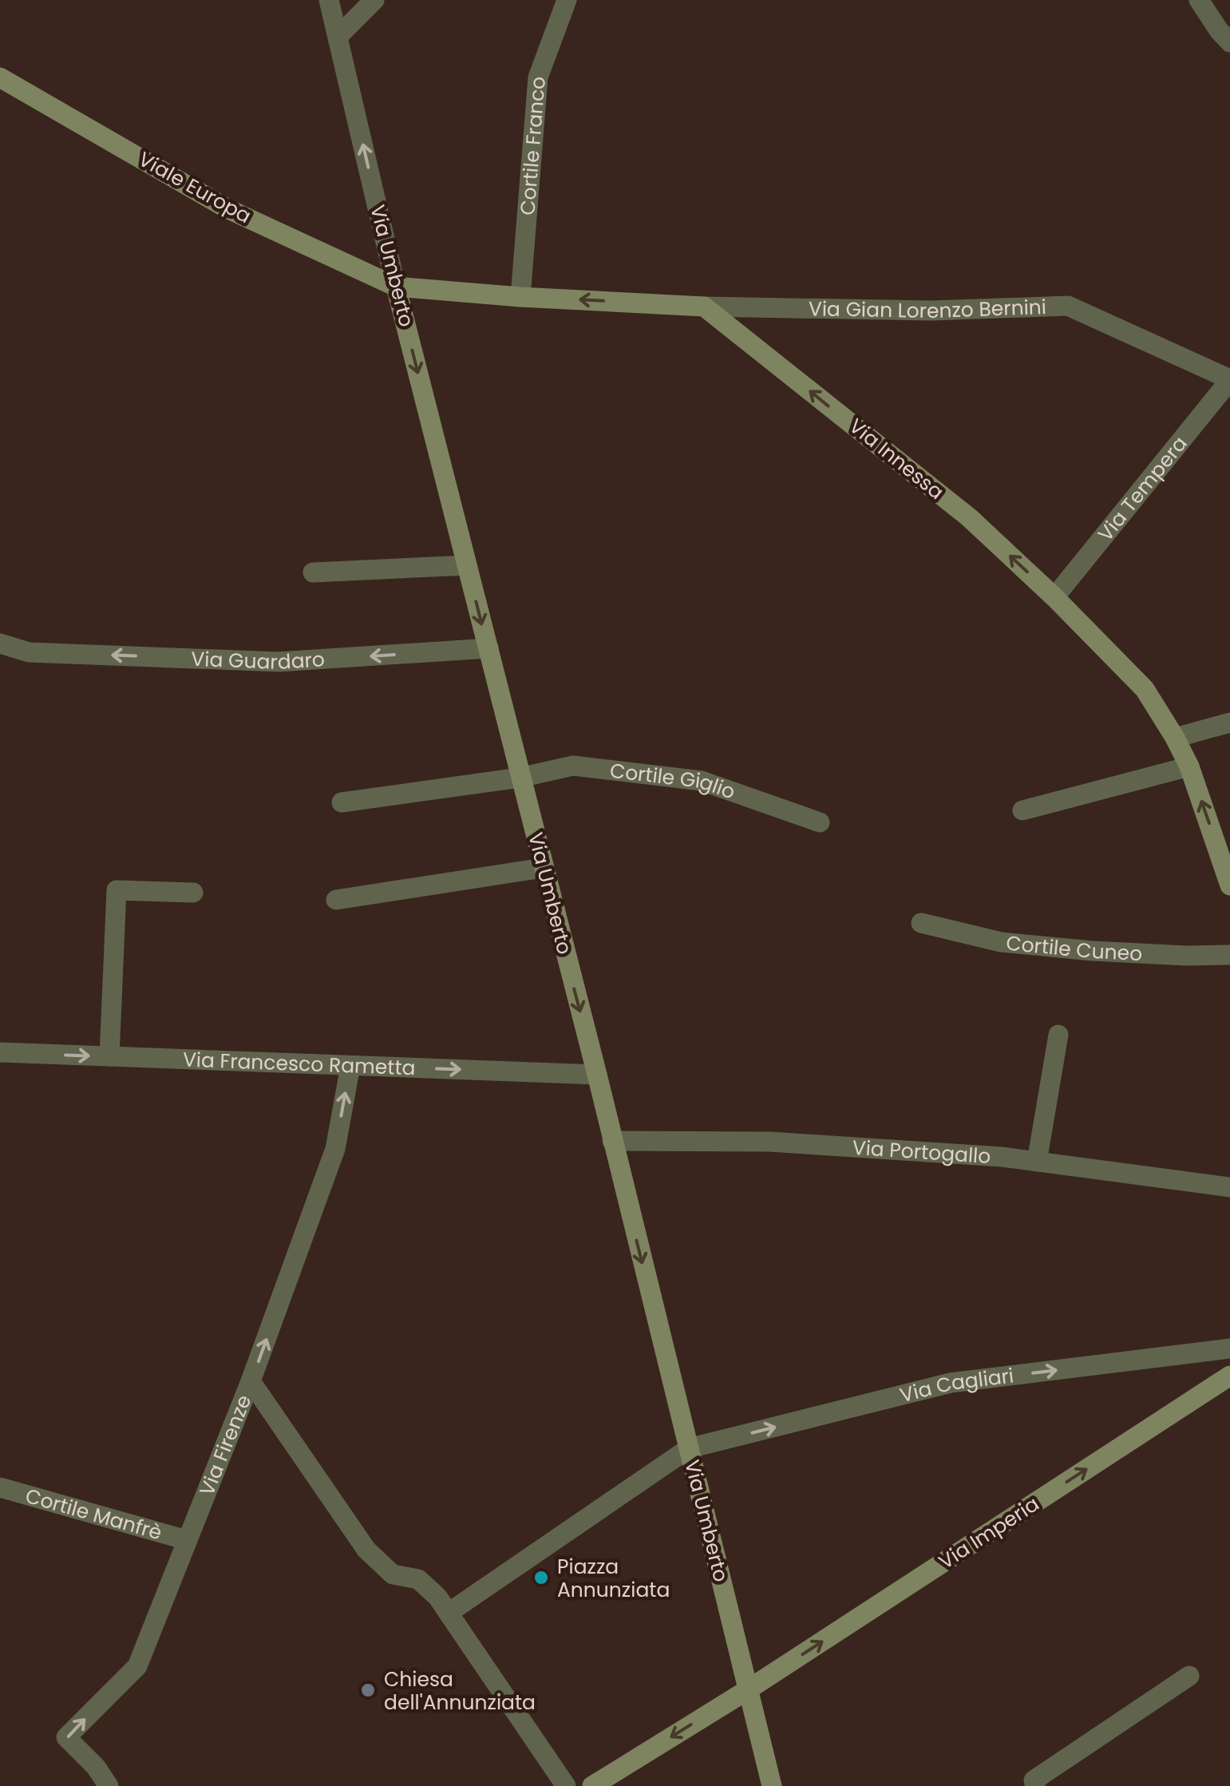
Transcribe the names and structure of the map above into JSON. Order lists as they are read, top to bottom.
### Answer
{
  "streets": {
    "street": [
      "Cortile Franco",
      "Viale Europa",
      "Via Umberto",
      "Via Gian Lorenzo Bernini",
      "Via Innessa",
      "Via Tempera",
      "Via Guardaro",
      "Cortile Giglio",
      "Cortile Cuneo",
      "Via Francesco Rametta",
      "Via Portogallo",
      "Via Cagliari",
      "Via Firenze",
      "Cortile Manfrè",
      "Via Imperia"
    ]
  },
  "crossings": [
    ["Viale Europa", "Via Umberto"],
    ["Via Umberto", "Via Guardaro"],
    ["Via Umberto", "Cortile Giglio"],
    ["Via Umberto", "Via Francesco Rametta"],
    ["Via Umberto", "Via Portogallo"],
    ["Via Umberto", "Via Cagliari"],
    ["Via Umberto", "Via Imperia"],
    ["Via Gian Lorenzo Bernini", "Via Innessa"],
    ["Via Gian Lorenzo Bernini", "Via Tempera"],
    ["Via Innessa", "Via Tempera"],
    ["Via Francesco Rametta", "Via Firenze"],
    ["Via Firenze", "Cortile Manfrè"]
  ],
  "one_way": [
    "Via Innessa",
    "Via Francesco Rametta",
    "Via Cagliari",
    "Via Firenze"
  ],
  "places": ["Piazza Annunziata", "Chiesa dell'Annunziata"]
}
